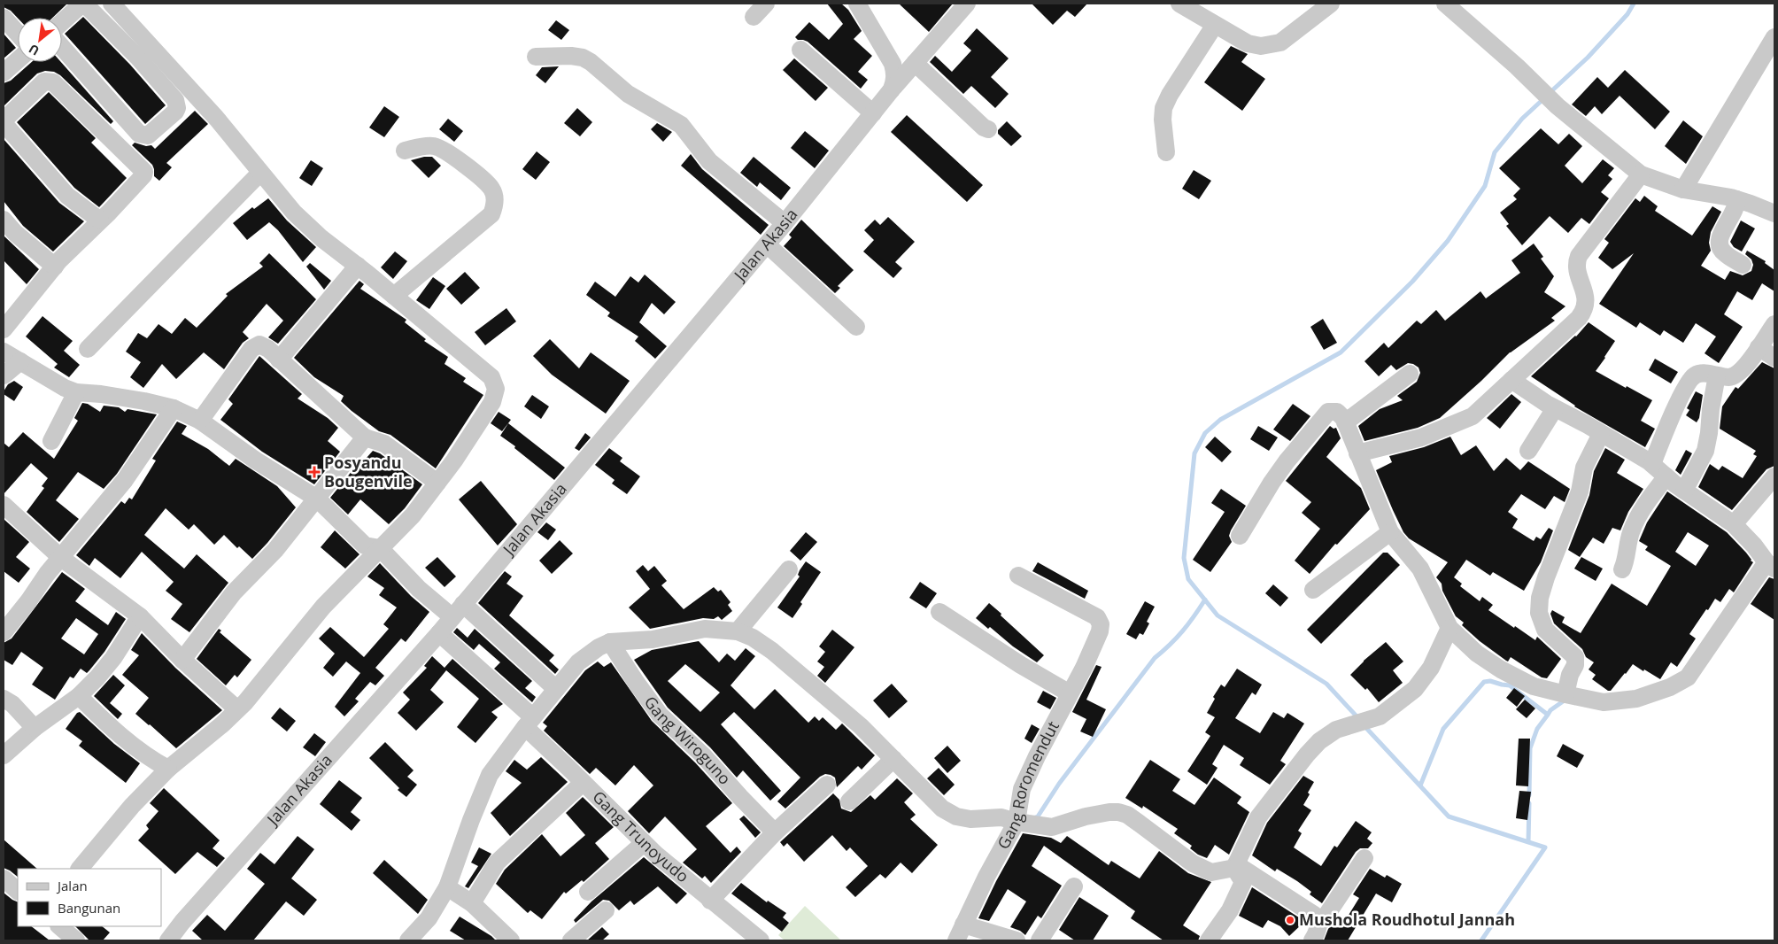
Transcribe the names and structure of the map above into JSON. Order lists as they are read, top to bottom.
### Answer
{
  "streets": {
    "street": [
      "Jalan Akasia",
      "Gang Wiroguno",
      "Gang Roromendut",
      "Gang Trunoyudo"
    ]
  },
  "crossings": [
    ["Jalan Akasia", "Gang Trunoyudo"]
  ],
  "places": {
    "health": ["Posyandu Bougenvile"],
    "other": ["Mushola Roudhotul Jannah"]
  },
  "legend": ["Jalan", "Bangunan"],
  "north": "bottom left"
}
